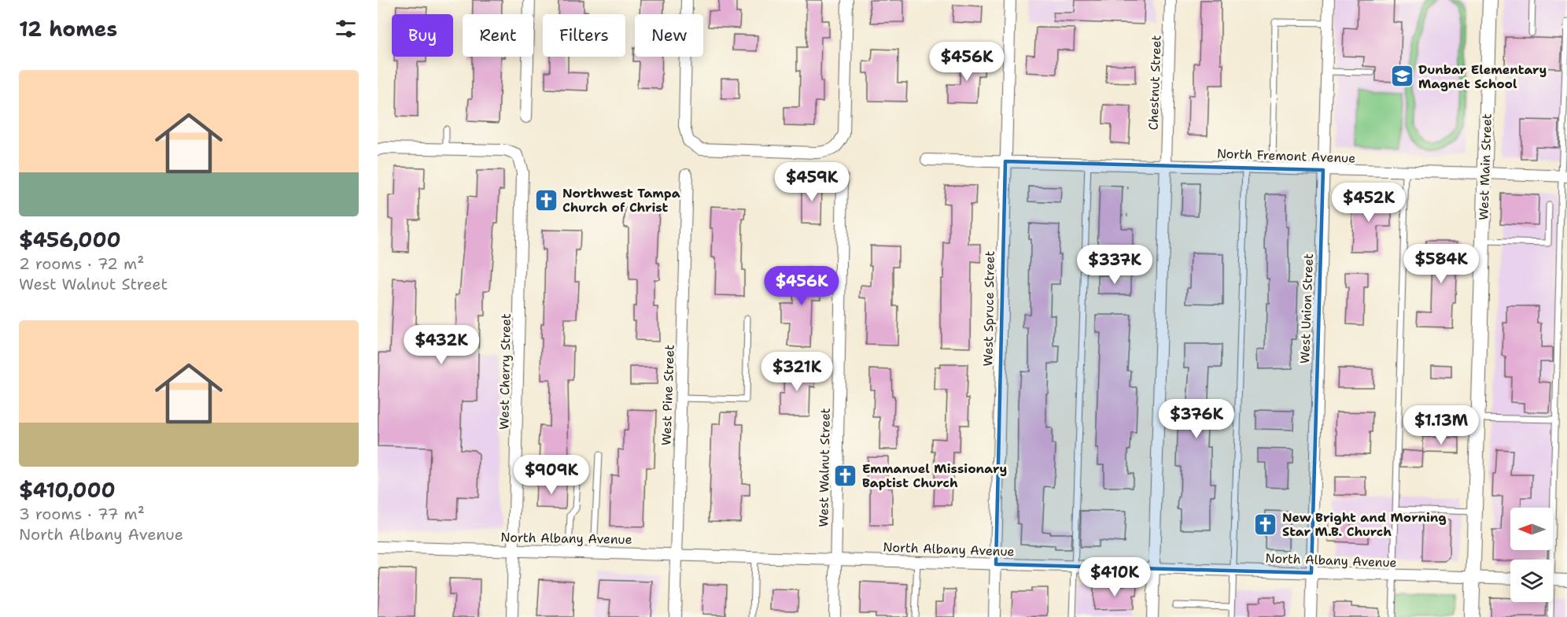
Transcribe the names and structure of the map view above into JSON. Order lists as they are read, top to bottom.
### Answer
{
  "streets": {
    "street": [
      "Chestnut Street",
      "North Fremont Avenue",
      "West Main Street",
      "West Spruce Street",
      "West Union Street",
      "West Cherry Street",
      "West Pine Street",
      "West Walnut Street",
      "North Albany Avenue"
    ]
  },
  "crossings": [
    ["Chestnut Street", "North Fremont Avenue"],
    ["Chestnut Street", "North Albany Avenue"],
    ["North Fremont Avenue", "West Main Street"],
    ["North Fremont Avenue", "West Spruce Street"],
    ["North Fremont Avenue", "West Union Street"],
    ["West Main Street", "North Albany Avenue"],
    ["West Spruce Street", "North Albany Avenue"],
    ["West Union Street", "North Albany Avenue"],
    ["West Cherry Street", "North Albany Avenue"],
    ["West Pine Street", "North Albany Avenue"],
    ["West Walnut Street", "North Albany Avenue"]
  ],
  "places": {
    "school or university": ["Dunbar Elementary Magnet School"],
    "church": ["Northwest Tampa Church of Christ", "Emmanuel Missionary Baptist Church", "New Bright and Morning Star M.B. Church"]
  },
  "north": "left",
  "page": {
    "heading": "12 homes",
    "chip": [
      "Buy",
      "Rent",
      "Filters",
      "New"
    ],
    "price": [
      "$456K",
      "$459K",
      "$452K",
      "$584K",
      "$337K",
      "$456K",
      "$432K",
      "$321K",
      "$376K",
      "$1.13M",
      "$909K",
      "$410K"
    ],
    "list": [
      {
        "name": "$456,000",
        "note": "2 rooms · 72 m² · West Walnut Street"
      },
      {
        "name": "$410,000",
        "note": "3 rooms · 77 m² · North Albany Avenue"
      }
    ]
  }
}
